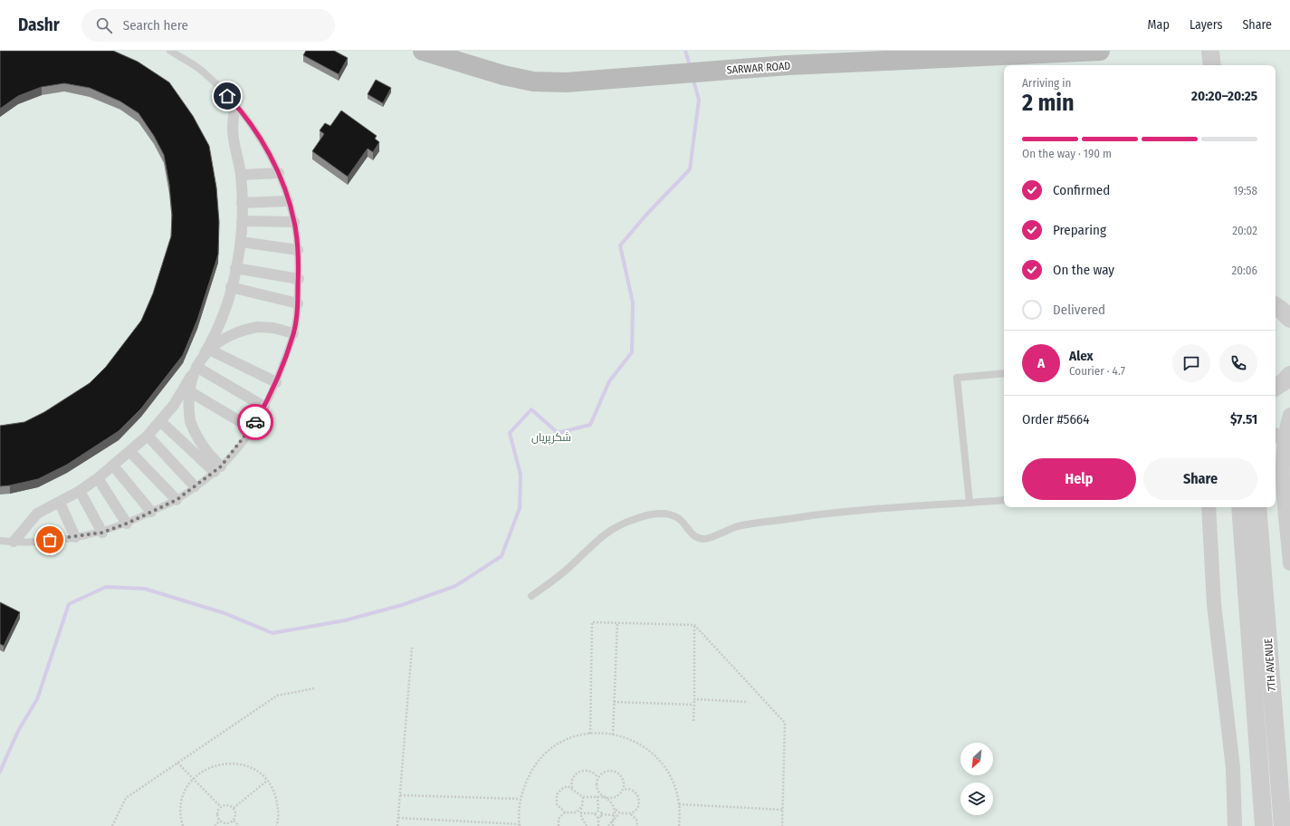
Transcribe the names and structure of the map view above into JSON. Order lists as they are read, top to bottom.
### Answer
{
  "streets": {
    "main road": ["SARWAR ROAD"],
    "street": ["7TH AVENUE"]
  },
  "parks": ["شکرپریاں"],
  "north": "bottom left",
  "page": {
    "header": "Dashr",
    "search": "Search here",
    "nav": ["Map", "Layers", "Share"],
    "heading": ["2 min", "Arriving in", "20:20–20:25"],
    "panel": [
      "Alex",
      "Courier · 4.7",
      "Order #5664",
      "$7.51"
    ],
    "bar": "On the way · 190 m",
    "list": [
      ["Confirmed", "19:58"],
      ["Preparing", "20:02"],
      ["On the way", "20:06"],
      "Delivered"
    ],
    "round": "A",
    "buttons": ["Help", "Share"]
  }
}
